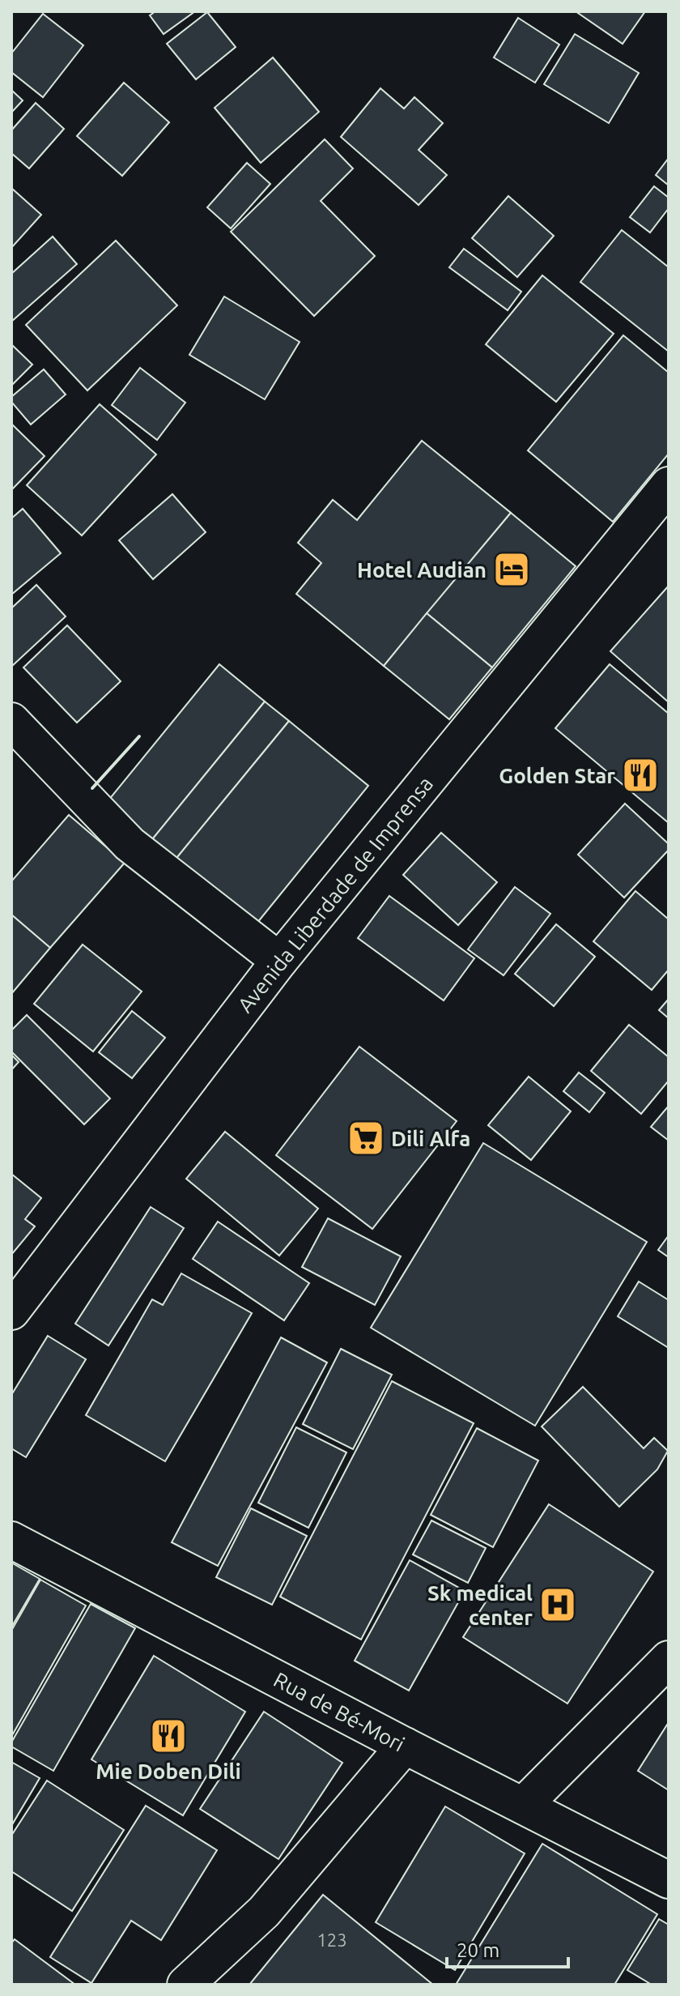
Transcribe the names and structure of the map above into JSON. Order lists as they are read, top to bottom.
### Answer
{
  "streets": {
    "main road": ["Avenida Liberdade de Imprensa", "Rua de Bé-Mori"]
  },
  "places": {
    "hotel": ["Hotel Audian"],
    "restaurant": ["Golden Star", "Mie Doben Dili"],
    "supermarket": ["Dili Alfa"],
    "hospital": ["Sk medical center"]
  },
  "house_numbers": ["123"],
  "scale_bar": "20 m"
}
